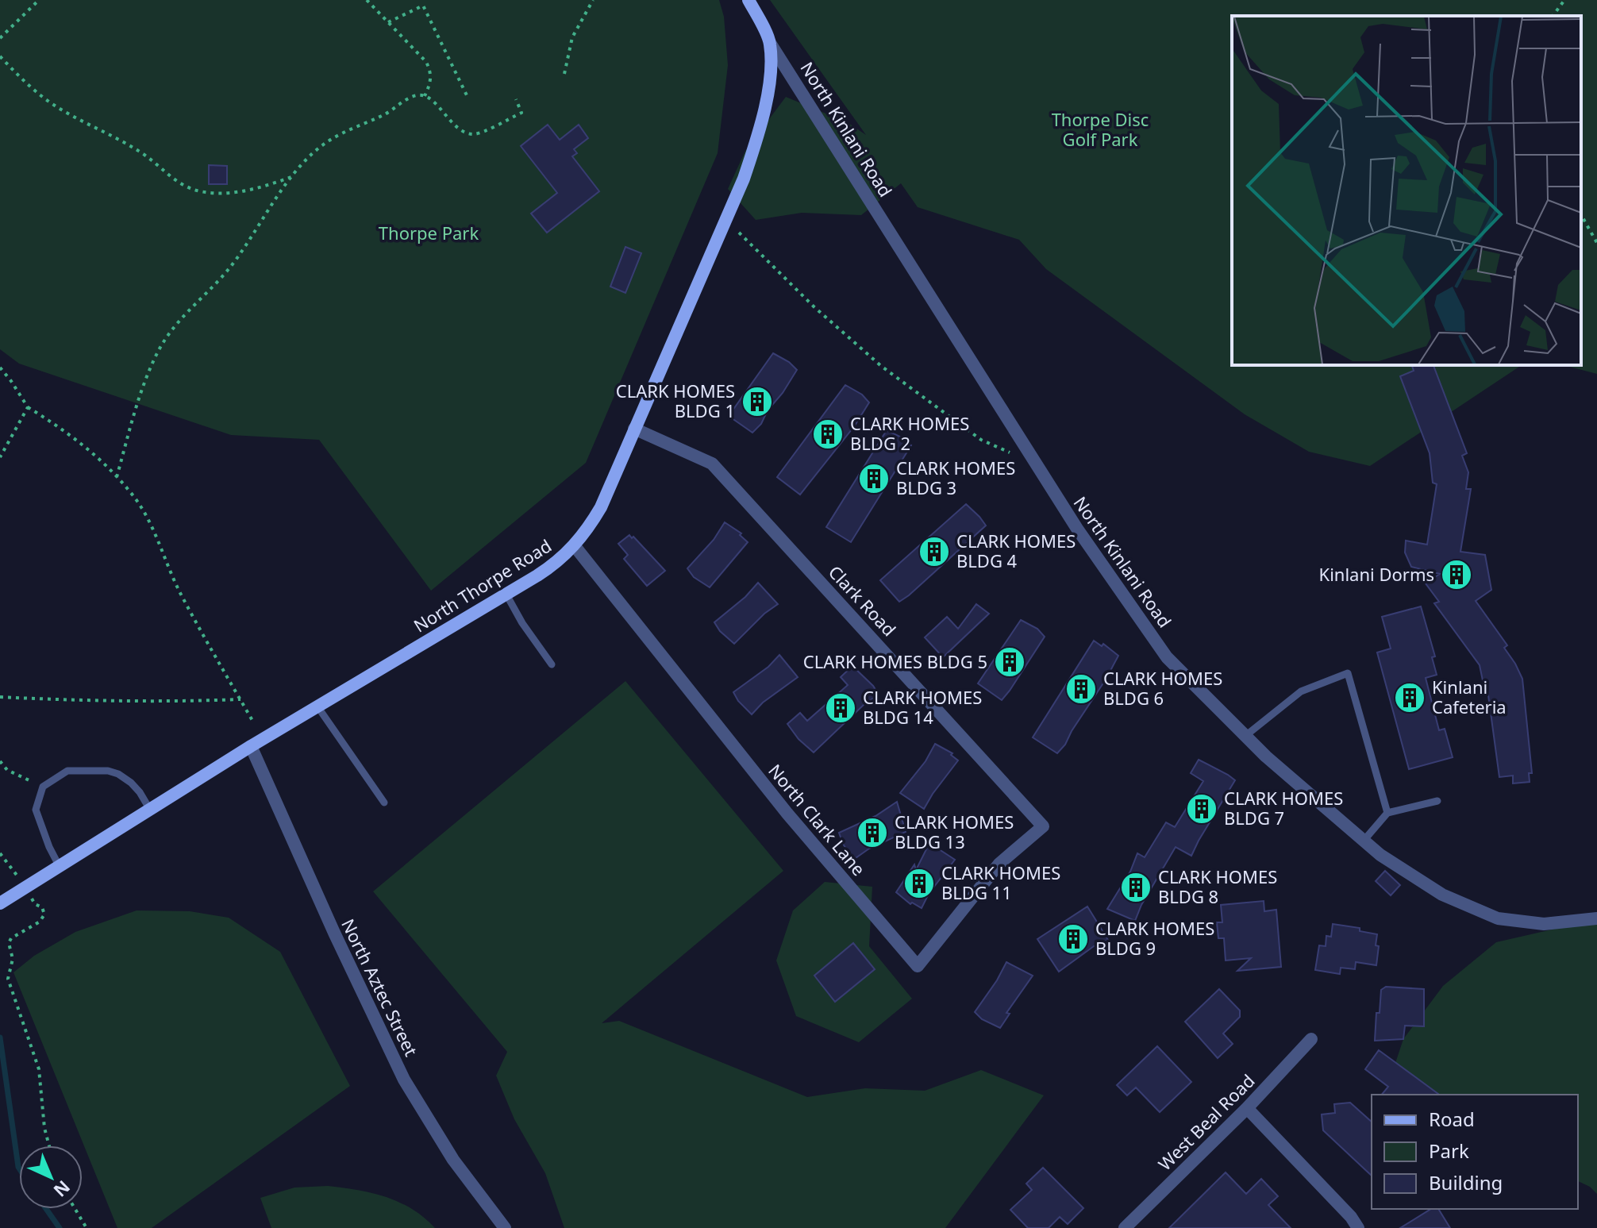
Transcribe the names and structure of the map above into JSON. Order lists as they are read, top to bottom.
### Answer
{
  "streets": {
    "street": [
      "North Kinlani Road",
      "North Thorpe Road",
      "Clark Road",
      "North Clark Lane",
      "North Aztec Street",
      "West Beal Road"
    ]
  },
  "crossings": [
    ["North Kinlani Road", "North Thorpe Road"],
    ["North Thorpe Road", "Clark Road"],
    ["North Thorpe Road", "North Clark Lane"],
    ["North Thorpe Road", "North Aztec Street"],
    ["Clark Road", "North Clark Lane"]
  ],
  "parks": ["Thorpe Disc Golf Park", "Thorpe Park"],
  "places": {
    "building": [
      "CLARK HOMES BLDG 1",
      "CLARK HOMES BLDG 2",
      "CLARK HOMES BLDG 3",
      "CLARK HOMES BLDG 4",
      "Kinlani Dorms",
      "CLARK HOMES BLDG 5",
      "CLARK HOMES BLDG 6",
      "Kinlani Cafeteria",
      "CLARK HOMES BLDG 14",
      "CLARK HOMES BLDG 7",
      "CLARK HOMES BLDG 13",
      "CLARK HOMES BLDG 11",
      "CLARK HOMES BLDG 8",
      "CLARK HOMES BLDG 9"
    ]
  },
  "legend": ["Road", "Park", "Building"],
  "north": "bottom right"
}
